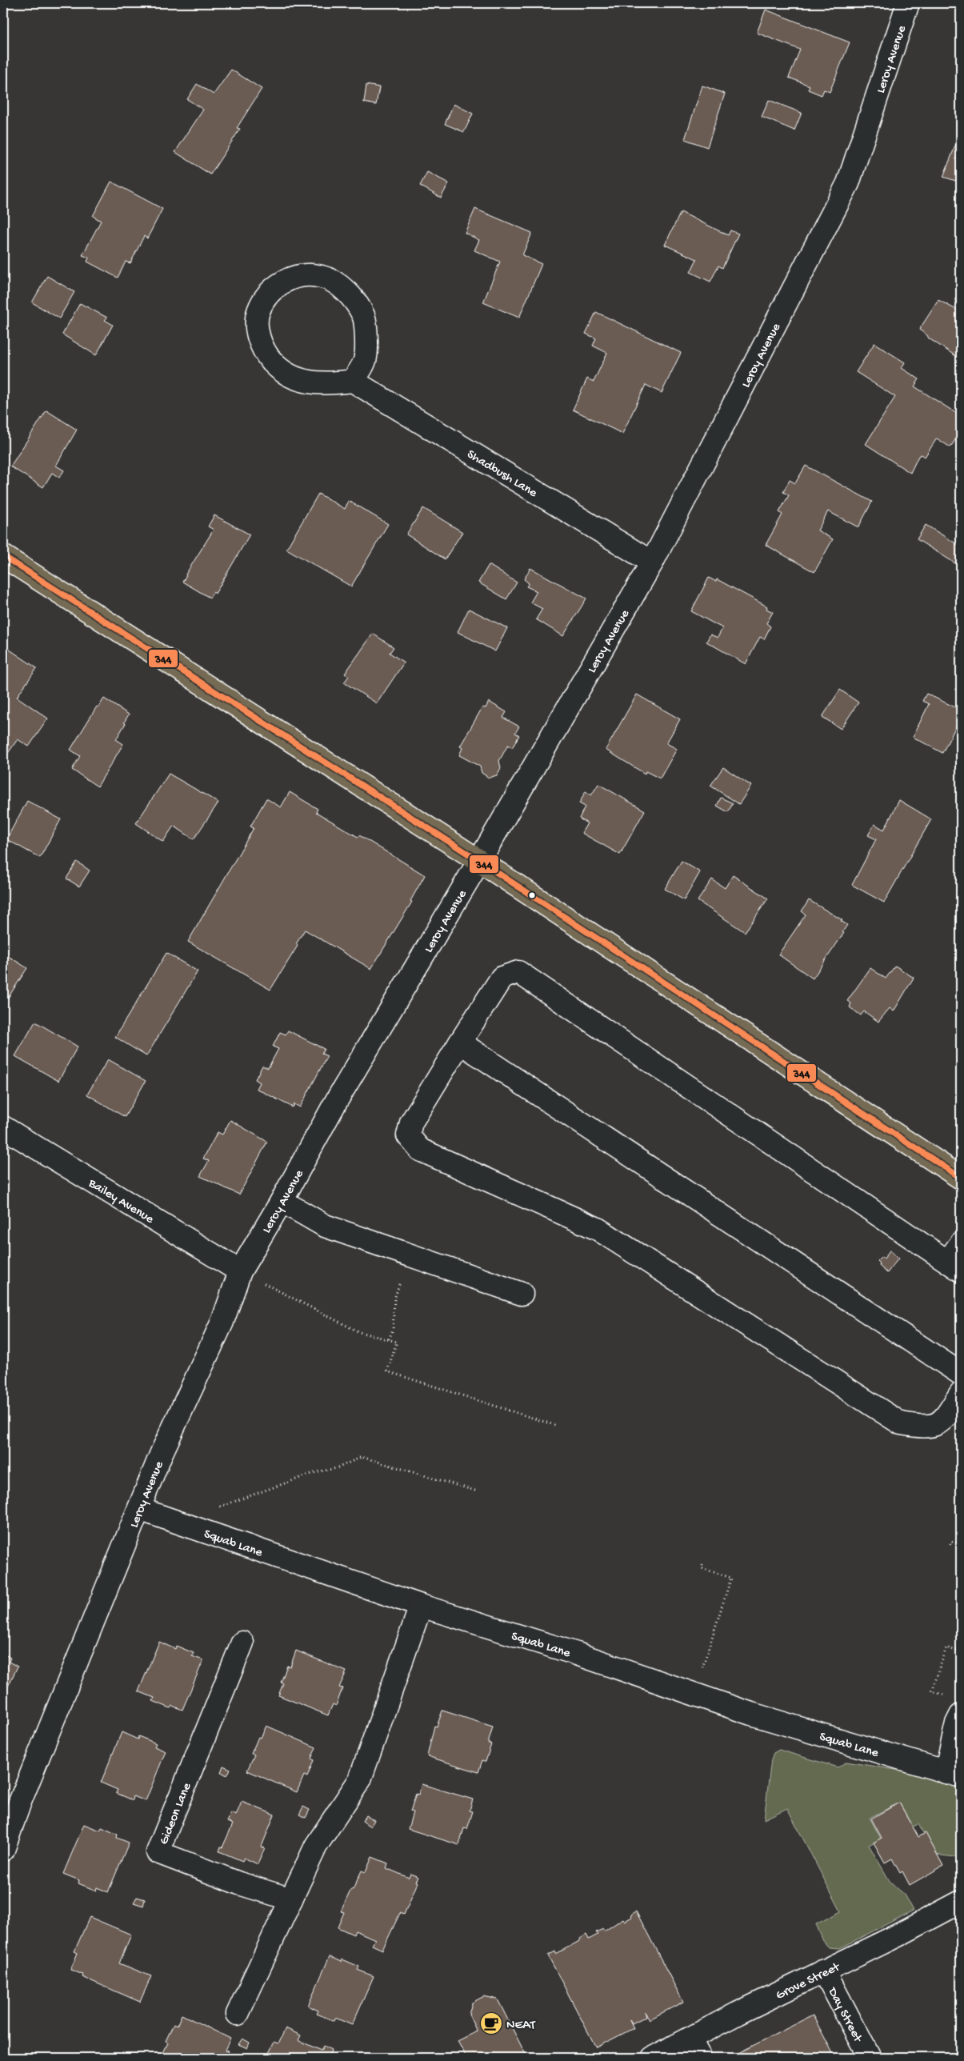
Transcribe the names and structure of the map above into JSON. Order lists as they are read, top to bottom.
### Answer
{
  "streets": {
    "street": [
      "Leroy Avenue",
      "Shadbush Lane",
      "Bailey Avenue",
      "Squab Lane",
      "Gideon Lane",
      "Grove Street",
      "Day Street"
    ]
  },
  "crossings": [
    ["Leroy Avenue", "Shadbush Lane"],
    ["Leroy Avenue", "Bailey Avenue"],
    ["Leroy Avenue", "Squab Lane"],
    ["Grove Street", "Day Street"]
  ],
  "places": {
    "cafe": ["NEAT"]
  },
  "lines": ["transit line 344"]
}
